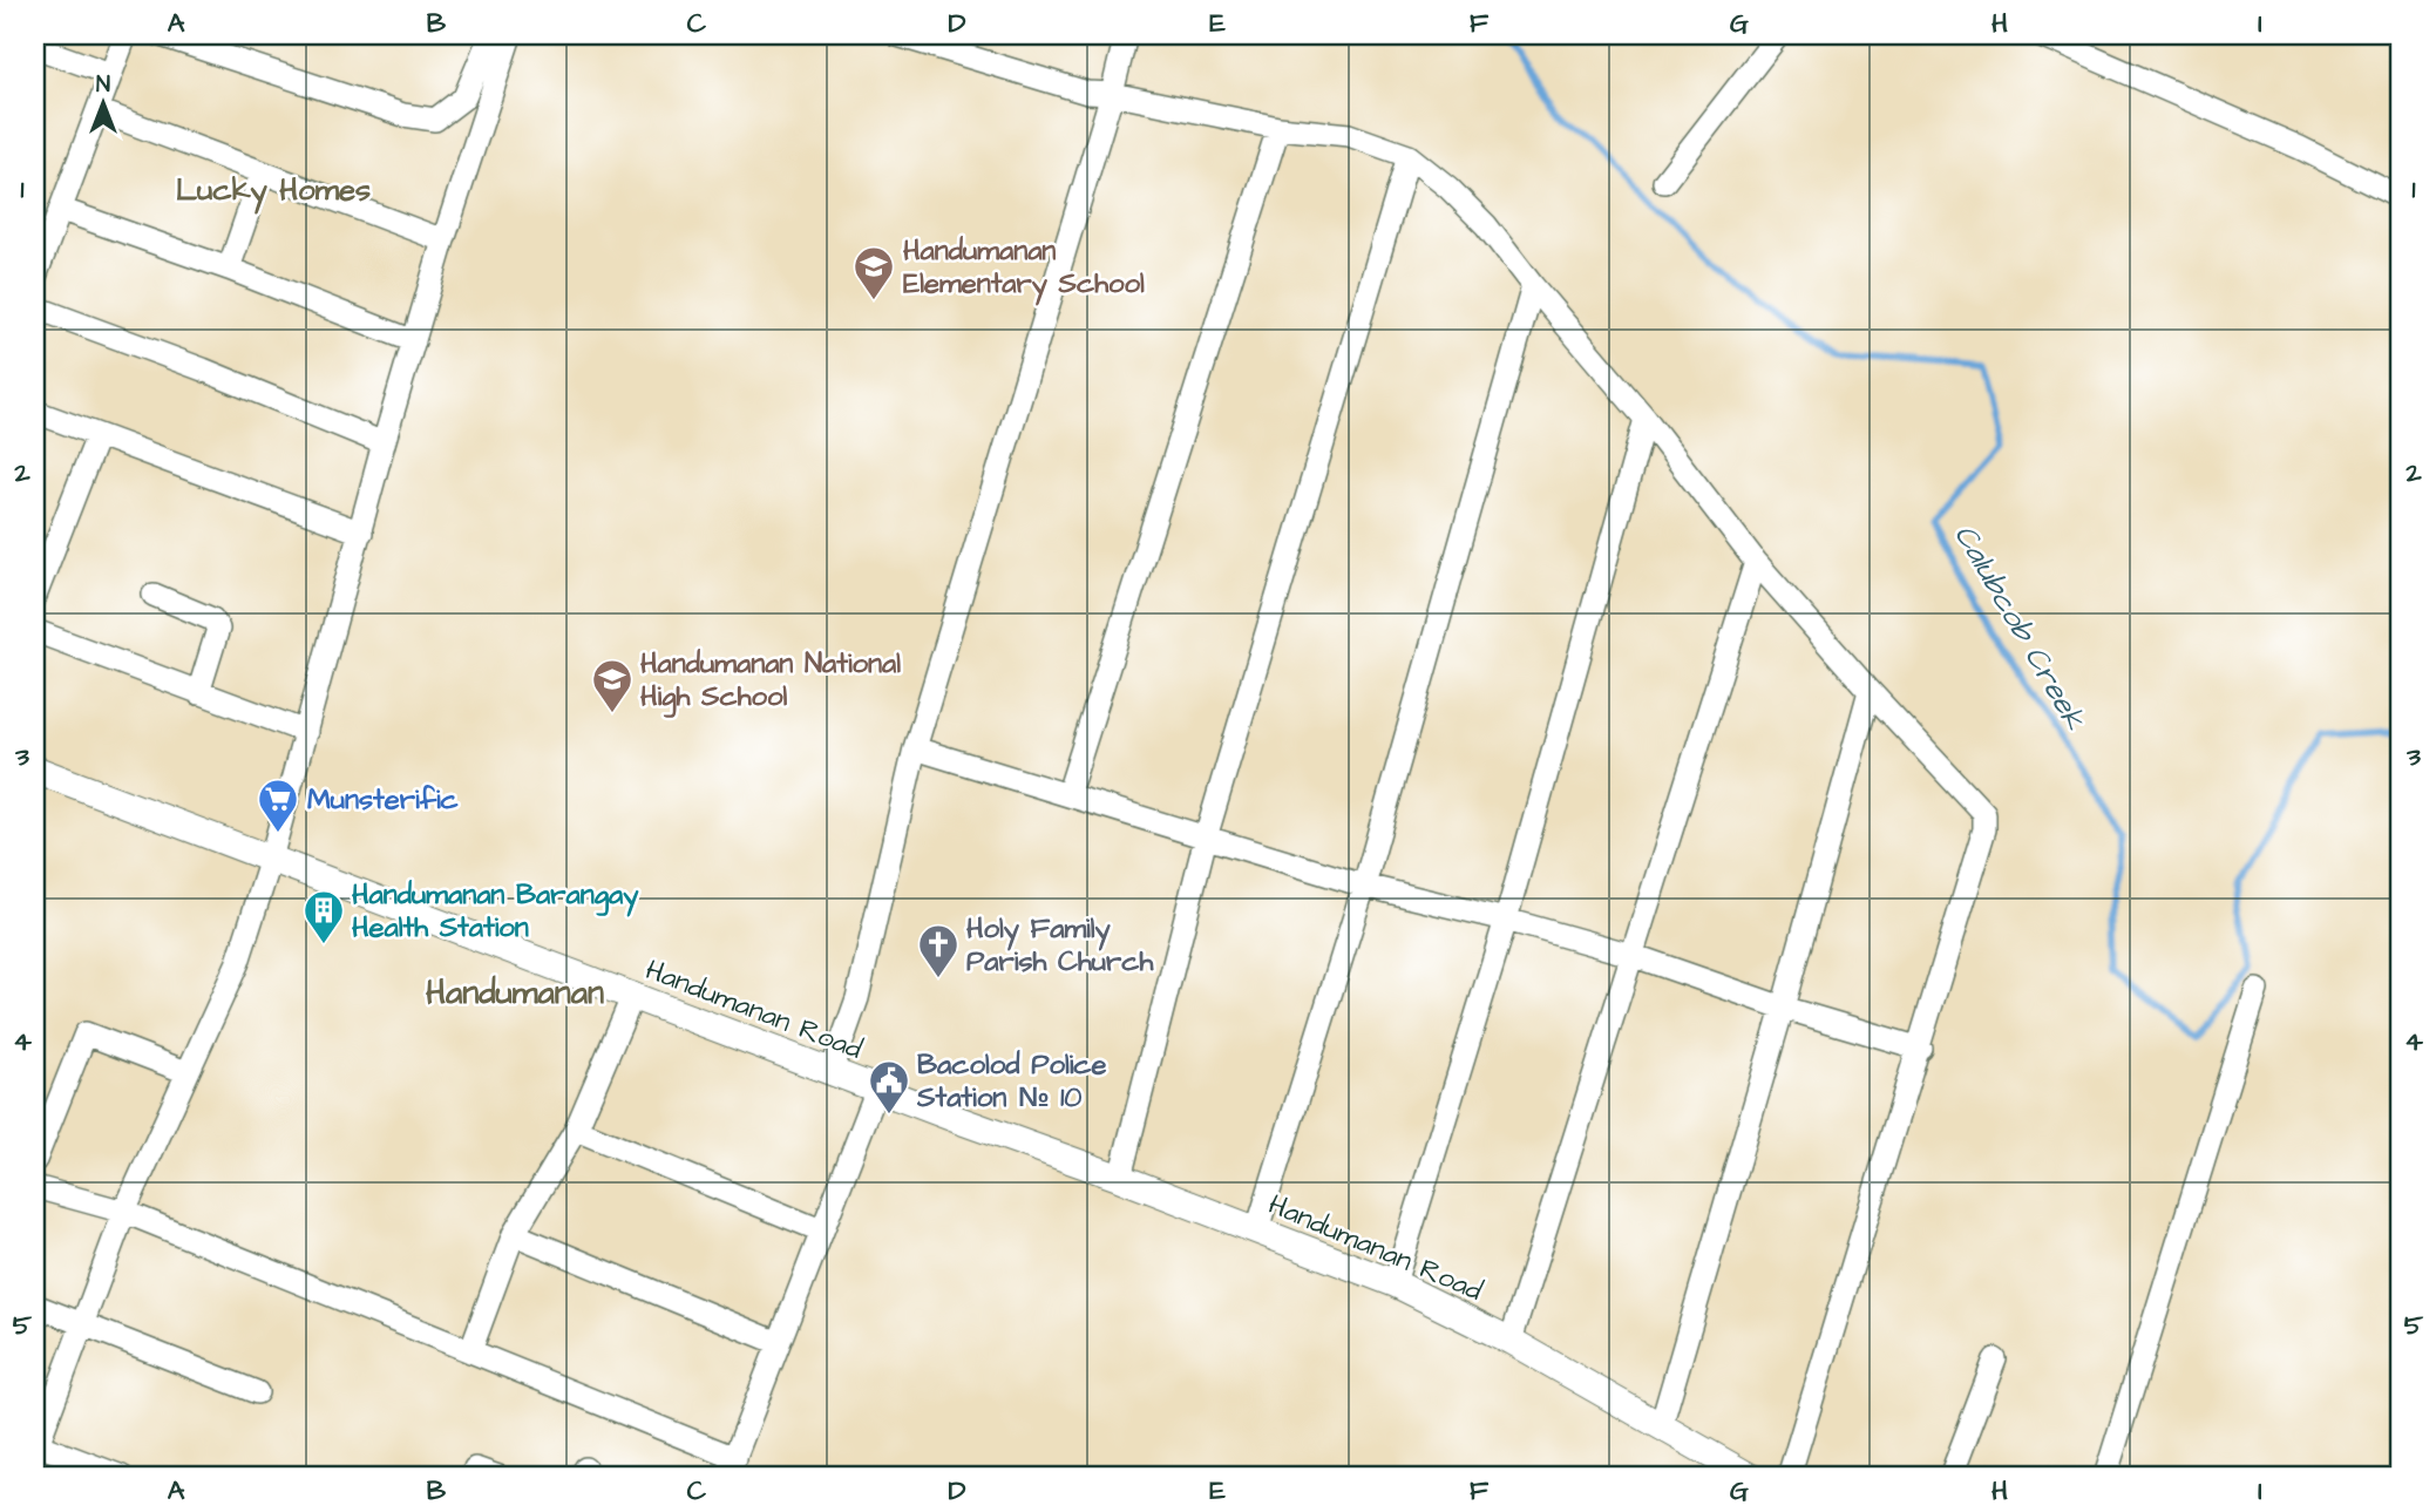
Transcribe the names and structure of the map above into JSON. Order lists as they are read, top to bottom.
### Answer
{
  "streets": {
    "street": ["Handumanan Road"]
  },
  "districts": ["Lucky Homes", "Handumanan"],
  "water": ["Calubcob Creek"],
  "places": {
    "school or university": ["Handumanan Elementary School", "Handumanan National High School"],
    "supermarket": ["Munsterific"],
    "building": ["Handumanan Barangay Health Station"],
    "church": ["Holy Family Parish Church"],
    "public building": ["Bacolod Police Station № 10"]
  },
  "north": "top",
  "grid": {
    "columns": [
      "A",
      "B",
      "C",
      "D",
      "E",
      "F",
      "G",
      "H",
      "I"
    ],
    "rows": [
      "1",
      "2",
      "3",
      "4",
      "5"
    ]
  }
}
